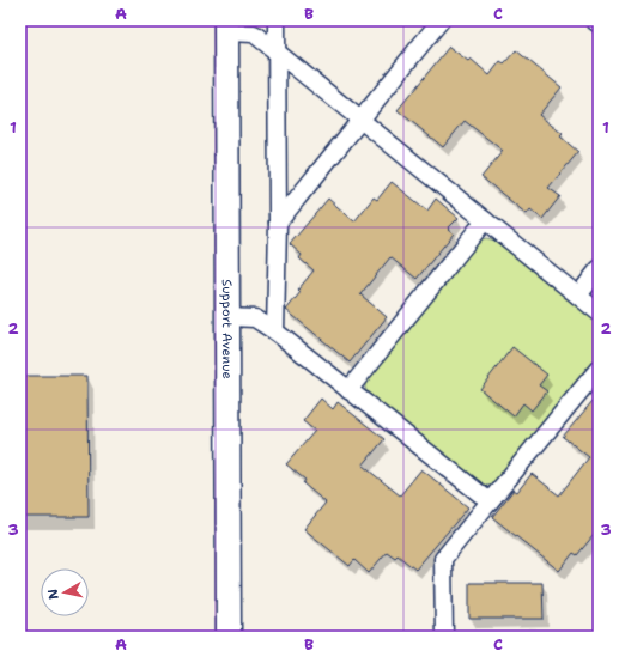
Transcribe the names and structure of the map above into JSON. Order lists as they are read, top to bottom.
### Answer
{
  "streets": {
    "street": ["Support Avenue"]
  },
  "north": "left",
  "grid": {
    "columns": ["A", "B", "C"],
    "rows": ["1", "2", "3"]
  }
}
